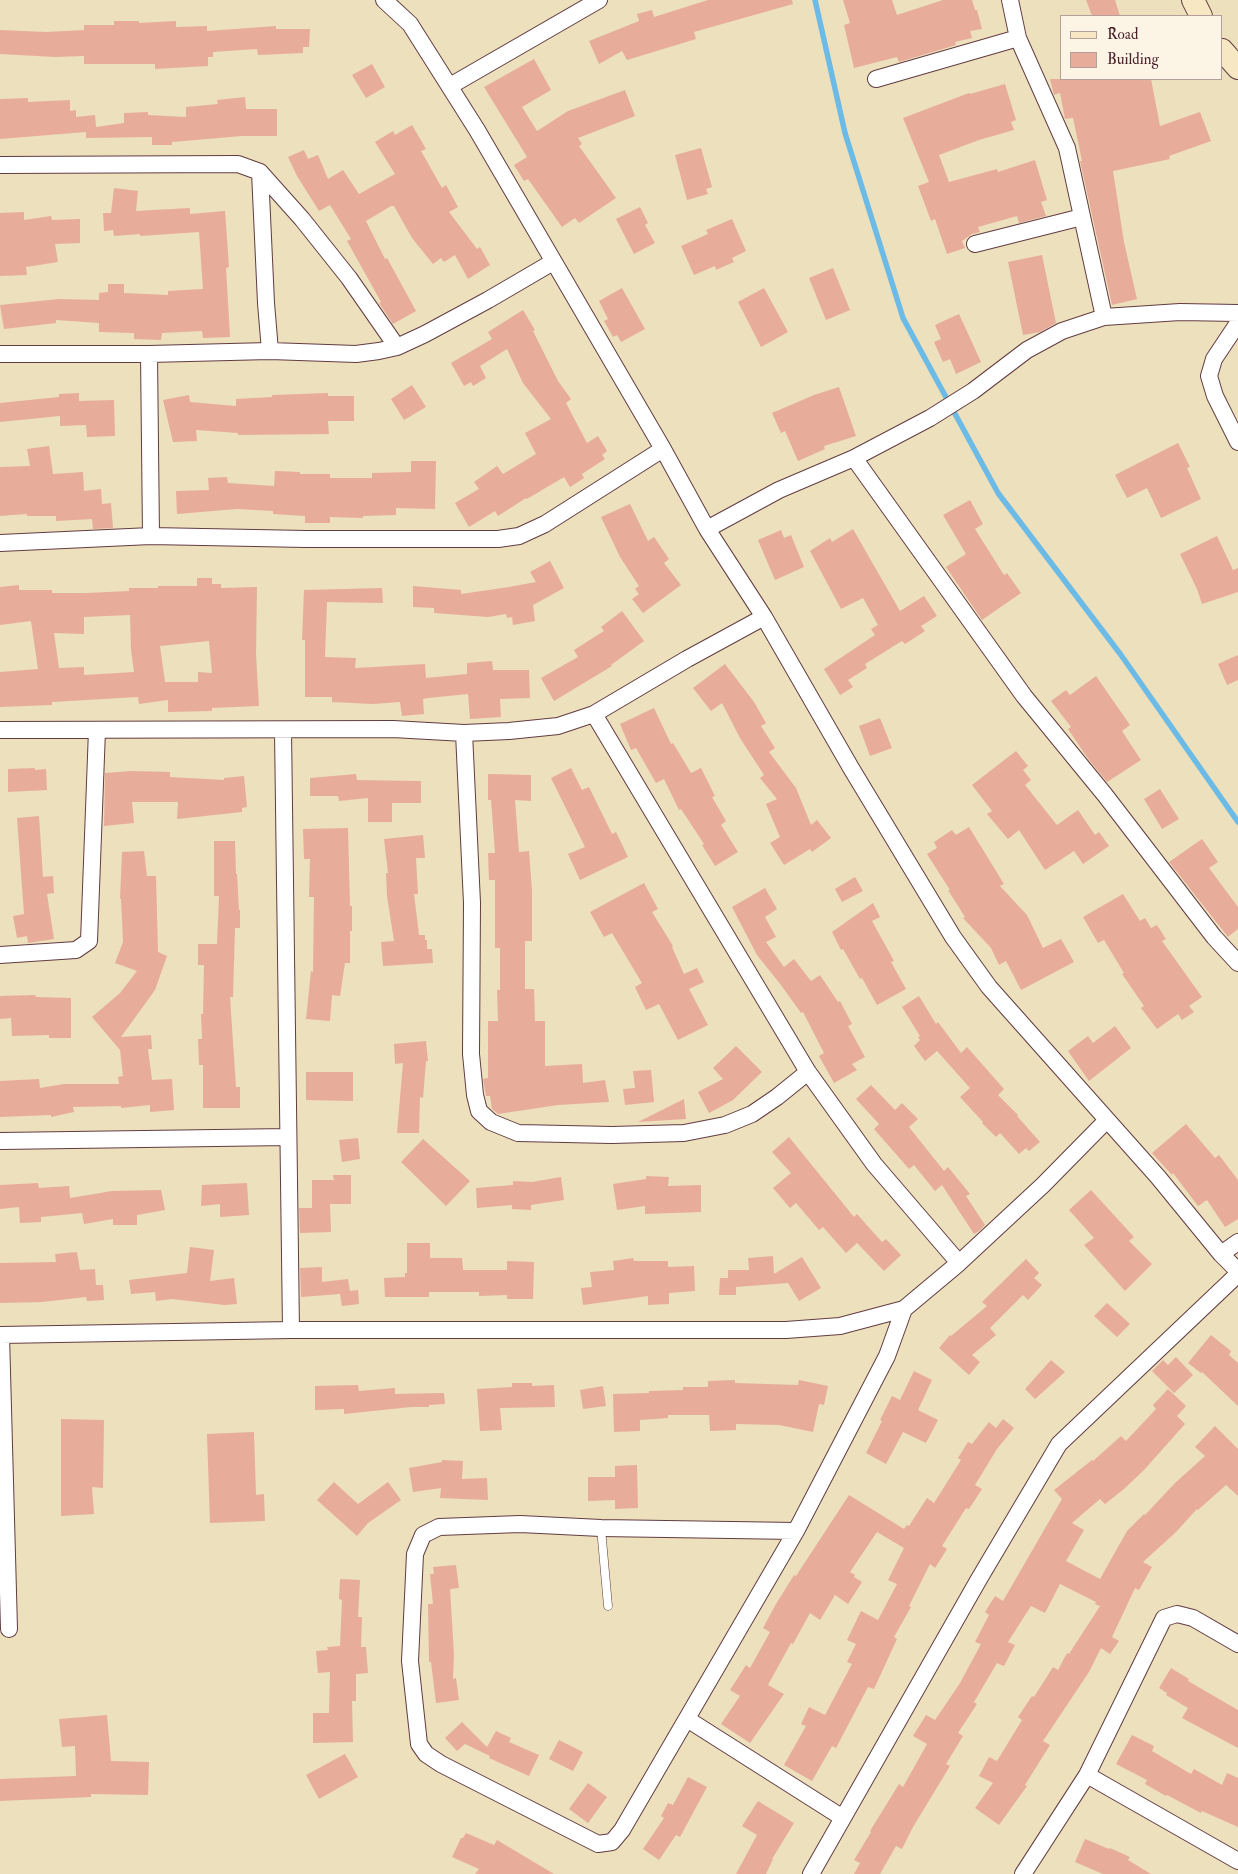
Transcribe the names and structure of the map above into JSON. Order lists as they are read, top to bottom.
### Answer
{
  "legend": ["Road", "Building"]
}
